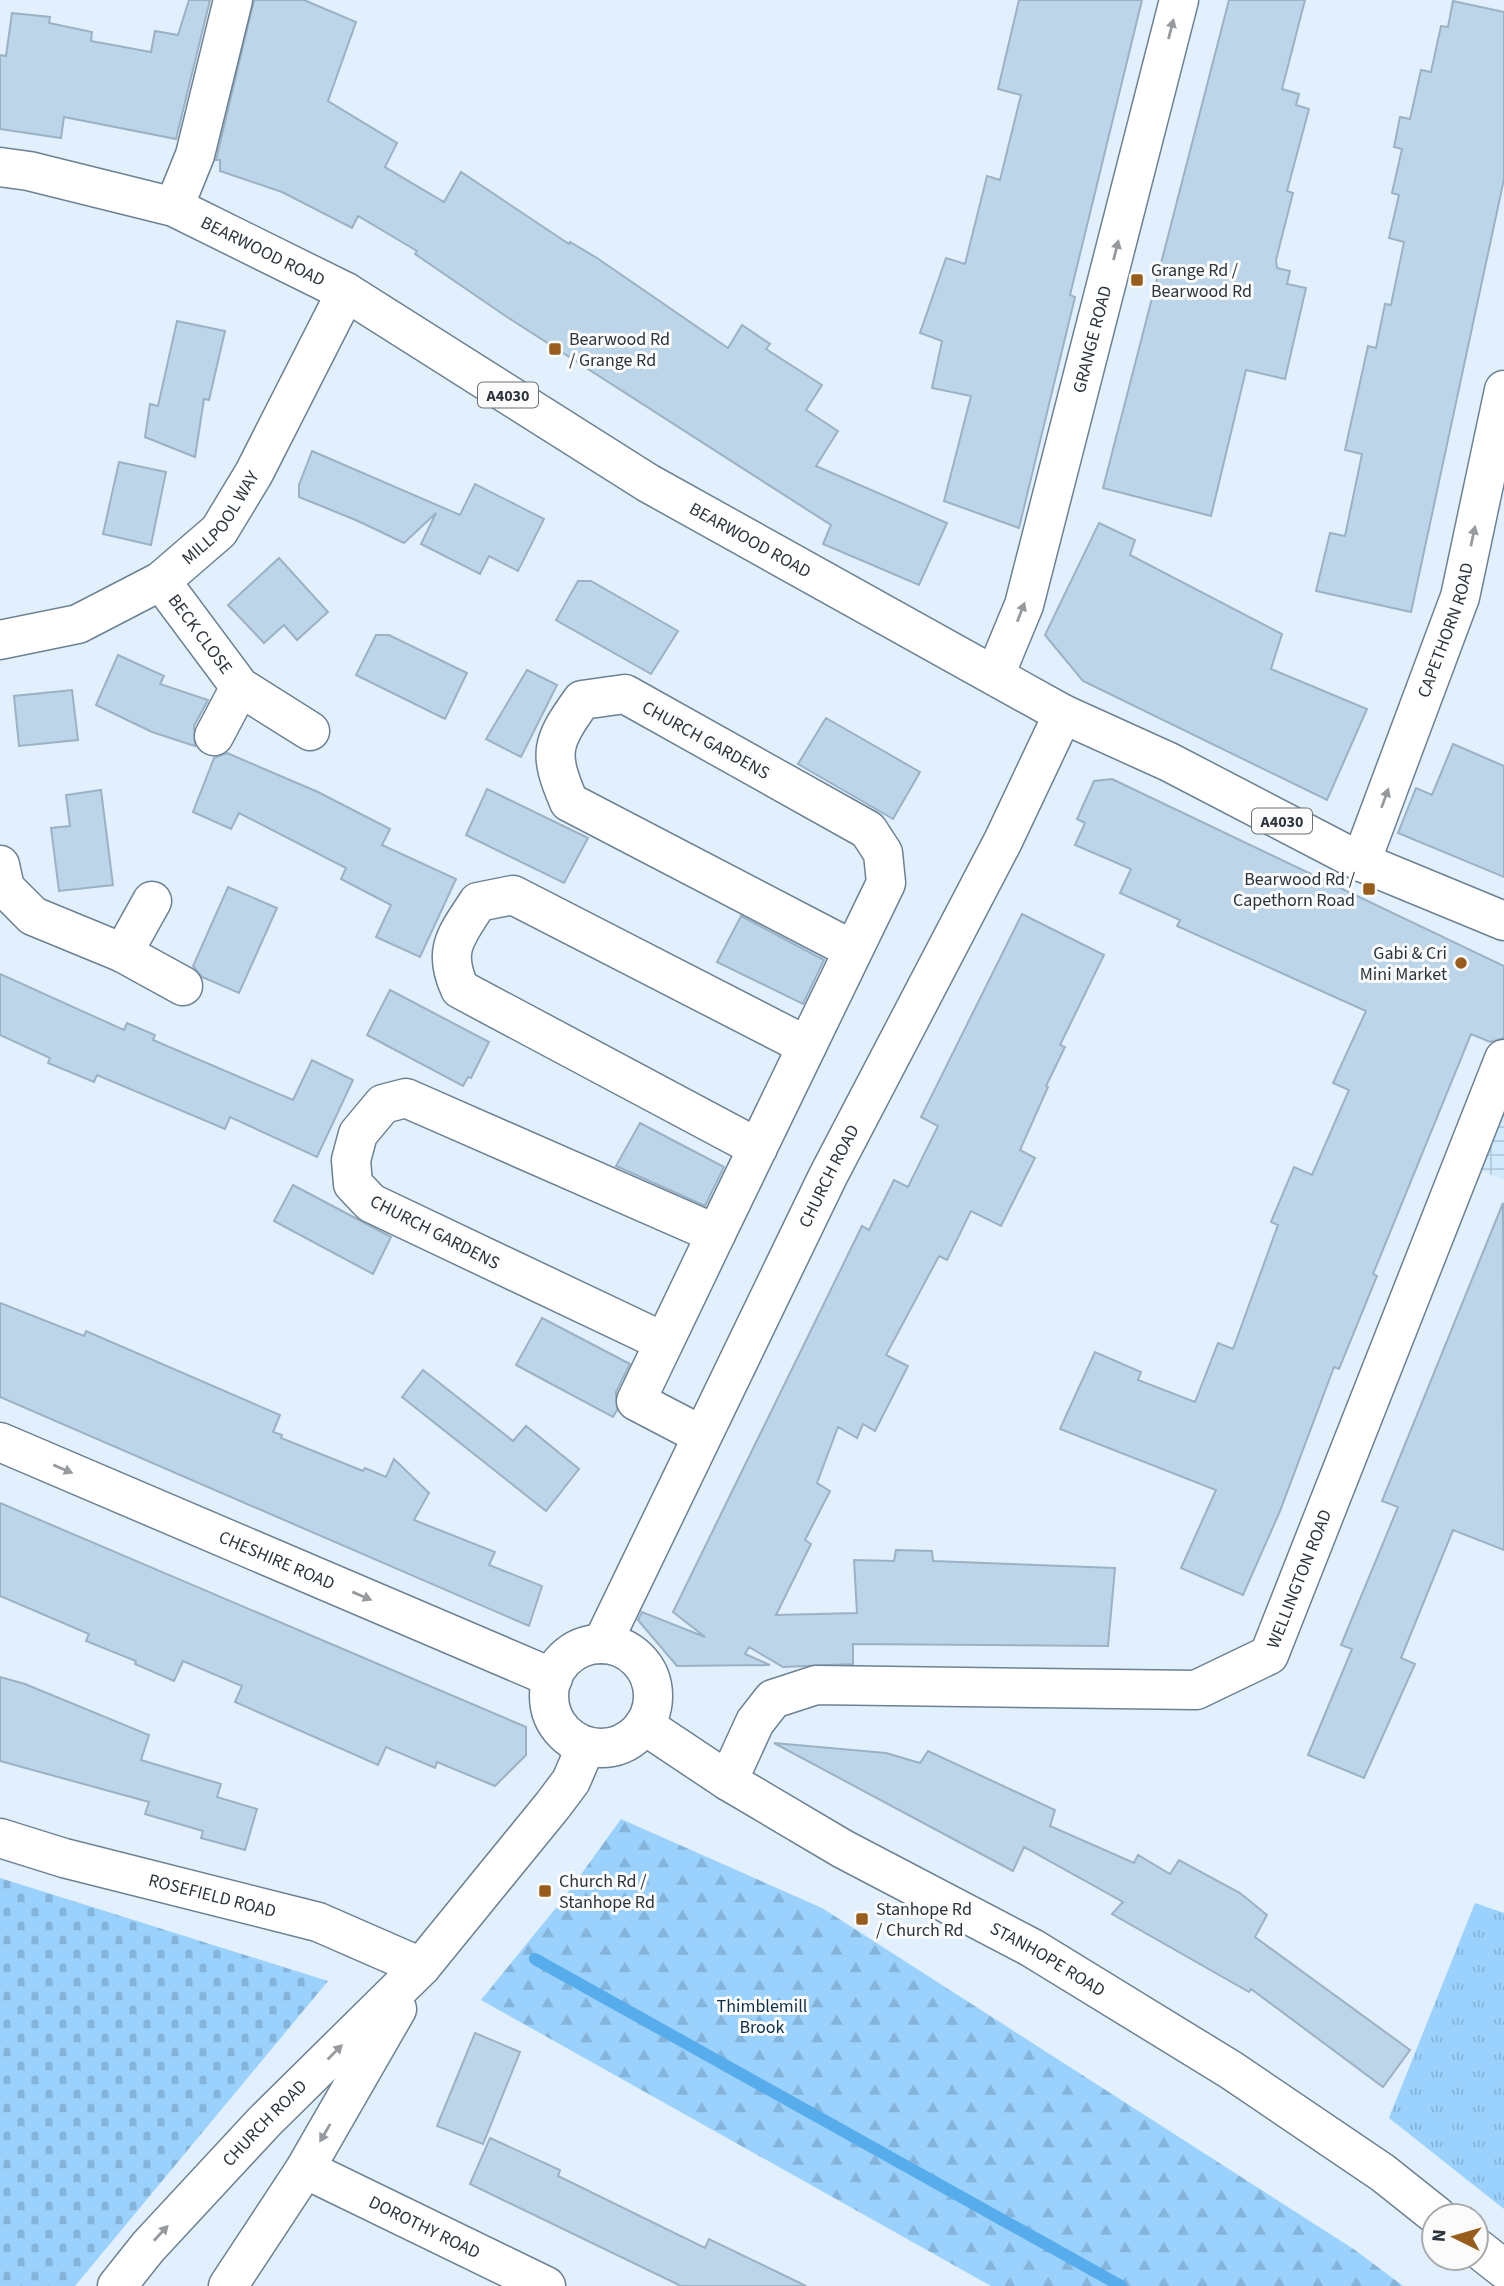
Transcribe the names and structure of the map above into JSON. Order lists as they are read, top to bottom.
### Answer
{
  "streets": {
    "street": [
      "BEARWOOD ROAD",
      "GRANGE ROAD",
      "A4030",
      "MILLPOOL WAY",
      "CAPETHORN ROAD",
      "BECK CLOSE",
      "CHURCH GARDENS",
      "CHURCH ROAD",
      "CHESHIRE ROAD",
      "WELLINGTON ROAD",
      "ROSEFIELD ROAD",
      "STANHOPE ROAD",
      "DOROTHY ROAD"
    ]
  },
  "crossings": [
    ["BEARWOOD ROAD", "GRANGE ROAD"],
    ["BEARWOOD ROAD", "MILLPOOL WAY"],
    ["BEARWOOD ROAD", "CAPETHORN ROAD"],
    ["BEARWOOD ROAD", "CHURCH ROAD"],
    ["MILLPOOL WAY", "BECK CLOSE"],
    ["CHURCH GARDENS", "CHURCH ROAD"],
    ["CHURCH ROAD", "CHESHIRE ROAD"],
    ["CHURCH ROAD", "ROSEFIELD ROAD"],
    ["CHURCH ROAD", "STANHOPE ROAD"],
    ["CHURCH ROAD", "DOROTHY ROAD"],
    ["CHESHIRE ROAD", "STANHOPE ROAD"],
    ["WELLINGTON ROAD", "STANHOPE ROAD"]
  ],
  "one_way": ["GRANGE ROAD", "CAPETHORN ROAD", "CHESHIRE ROAD"],
  "parks": ["Thimblemill Brook"],
  "places": {
    "transit": [
      "Grange Rd / Bearwood Rd",
      "Bearwood Rd / Grange Rd",
      "Bearwood Rd / Capethorn Road",
      "Church Rd / Stanhope Rd",
      "Stanhope Rd / Church Rd"
    ],
    "other": ["Gabi & Cri Mini Market"]
  },
  "north": "left"
}
